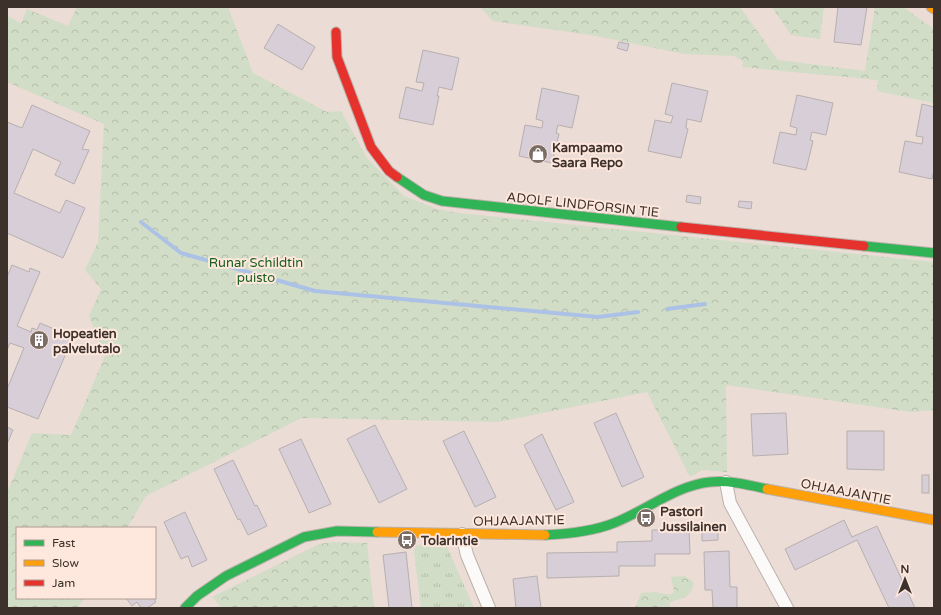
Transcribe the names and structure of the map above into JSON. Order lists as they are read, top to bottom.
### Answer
{
  "streets": {
    "street": ["ADOLF LINDFORSIN TIE", "OHJAAJANTIE"]
  },
  "parks": ["Runar Schildtin puisto"],
  "places": {
    "shop": ["Kampaamo Saara Repo"],
    "building": ["Hopeatien palvelutalo"],
    "bus stop": ["Pastori Jussilainen", "Tolarintie"]
  },
  "legend": ["Fast", "Slow", "Jam"],
  "north": "top"
}
